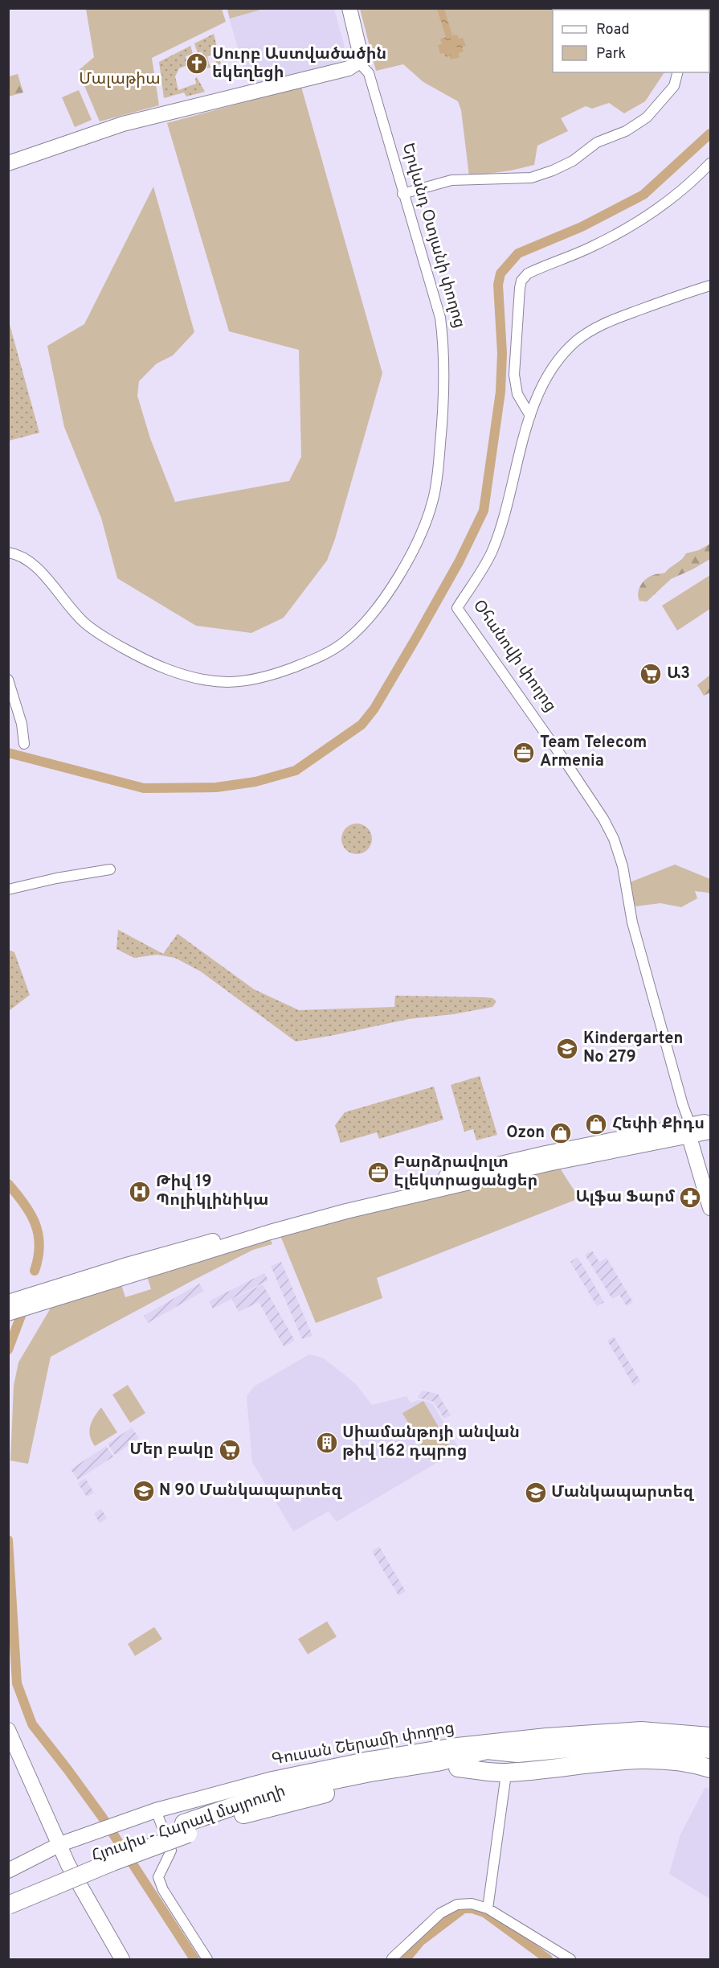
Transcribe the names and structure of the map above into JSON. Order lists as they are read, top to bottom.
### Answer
{
  "streets": {
    "highway": ["Հյուսիս - Հարավ մայրուղի"],
    "main road": ["Երվանդ Օտյանի փողոց", "Օհանովի փողոց", "Գուսան Շերամի փողոց"]
  },
  "crossings": [
    ["Գուսան Շերամի փողոց", "Հյուսիս - Հարավ մայրուղի"]
  ],
  "parks": ["Մալաթիա"],
  "places": {
    "church": ["Սուրբ Աստվածածին եկեղեցի"],
    "supermarket": ["Ա3", "Մեր բակը"],
    "office": ["Team Telecom Armenia", "Բարձրավոլտ Էլեկտրացանցեր"],
    "school or university": ["Kindergarten No 279", "N 90 Մանկապարտեզ", "Մանկապարտեզ"],
    "shop": ["Հեփի Քիդս", "Ozon"],
    "hospital": ["Թիվ 19 Պոլիկլինիկա"],
    "pharmacy": ["Ալֆա Ֆարմ"],
    "building": ["Սիամանթոյի անվան թիվ 162 դպրոց"]
  },
  "legend": ["Road", "Park"]
}
